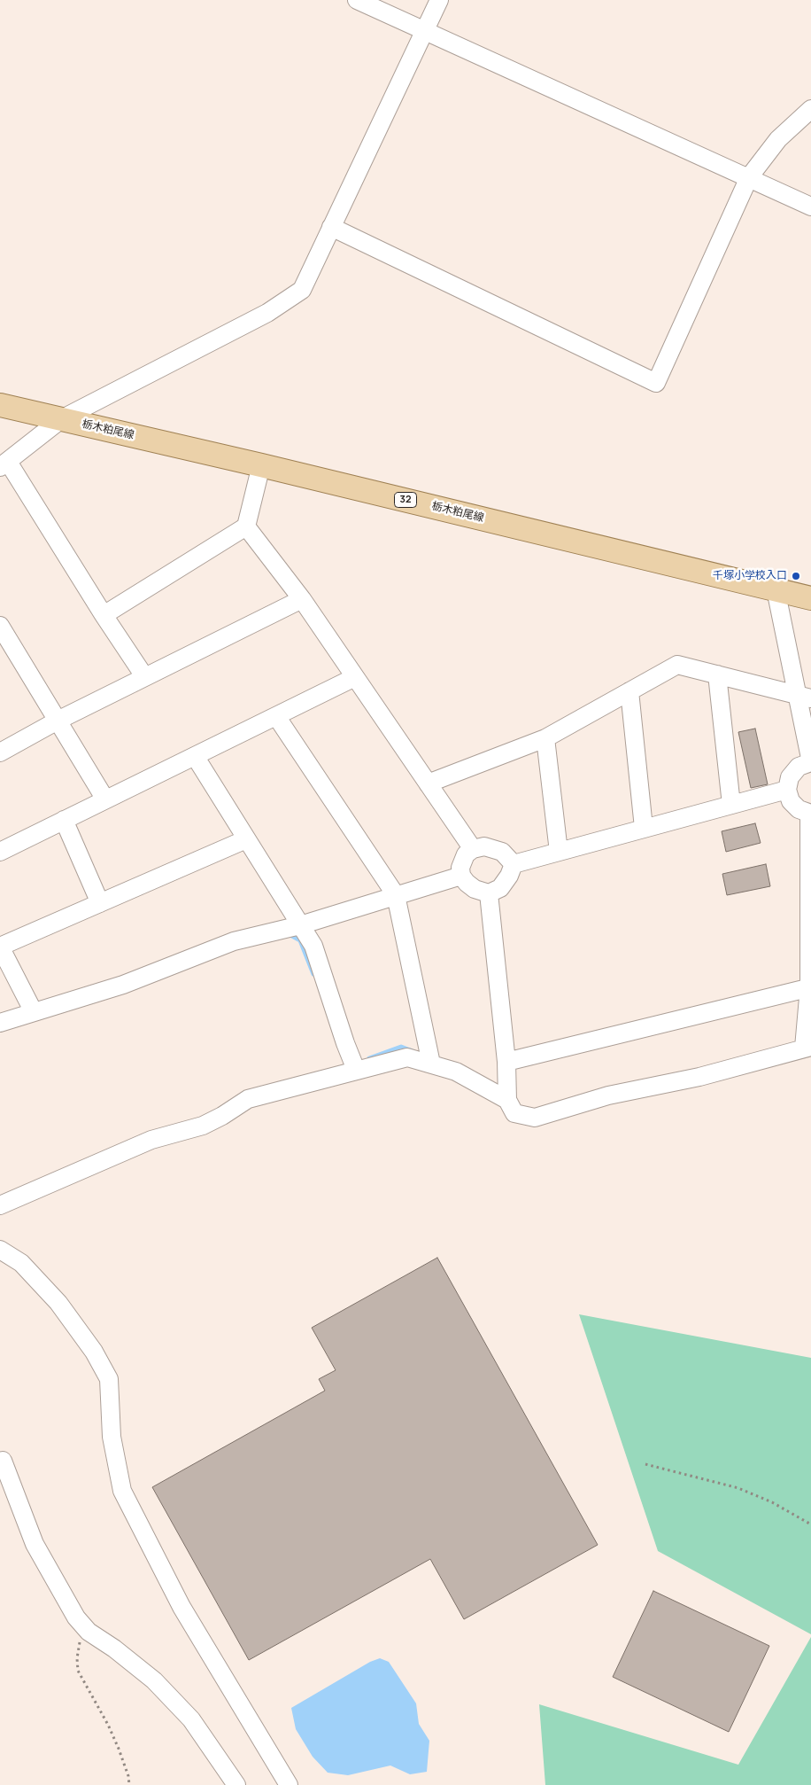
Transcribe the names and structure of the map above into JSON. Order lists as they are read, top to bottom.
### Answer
{
  "streets": {
    "main road": ["栃木粕尾線", "32"]
  },
  "places": ["千塚小学校入口"]
}
